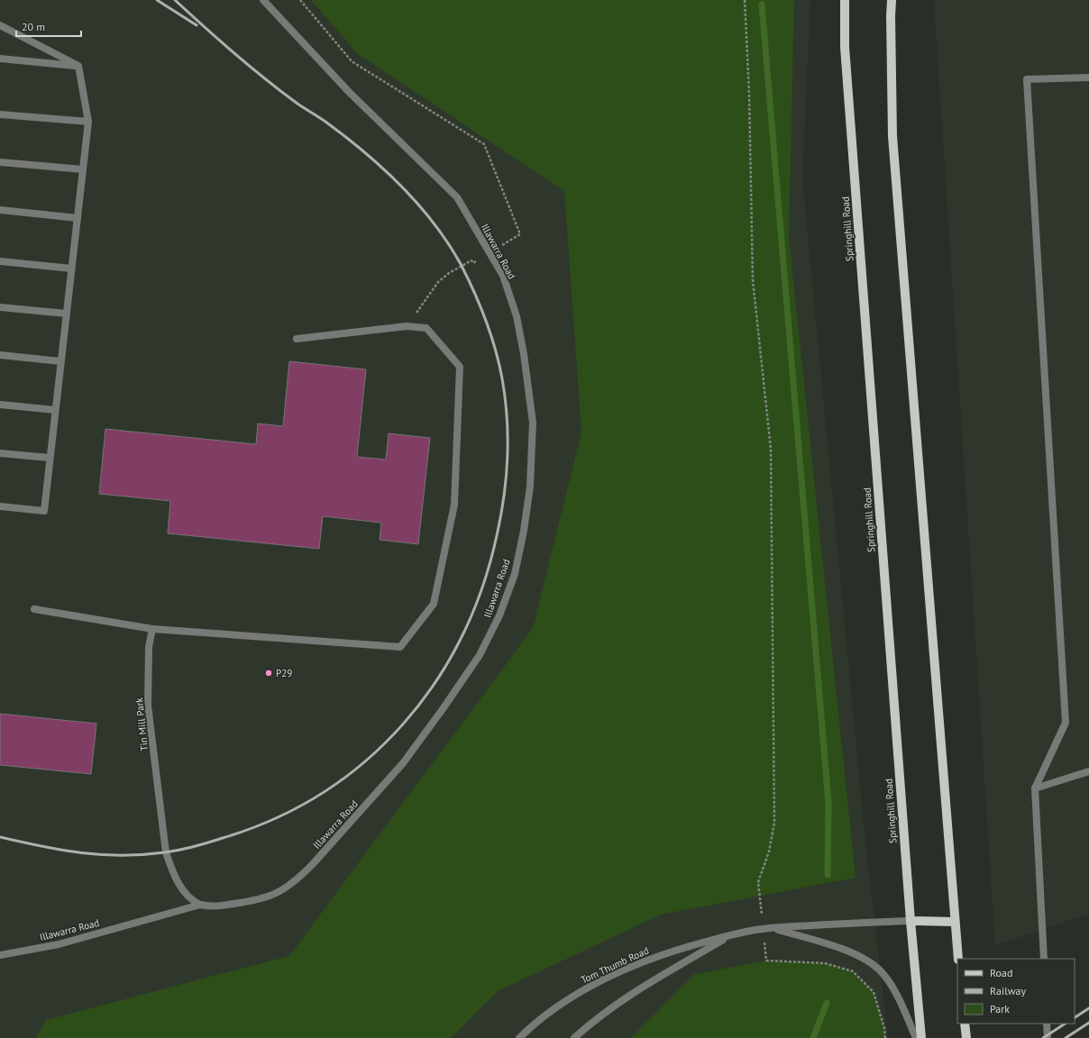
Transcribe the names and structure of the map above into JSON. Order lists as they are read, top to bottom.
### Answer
{
  "streets": {
    "main road": ["Springhill Road"],
    "street": ["Illawarra Road", "Tin Mill Park", "Tom Thumb Road"]
  },
  "crossings": [
    ["Springhill Road", "Tom Thumb Road"],
    ["Illawarra Road", "Tin Mill Park"]
  ],
  "places": ["P29"],
  "legend": ["Road", "Railway", "Park"],
  "scale_bar": "20 m"
}
